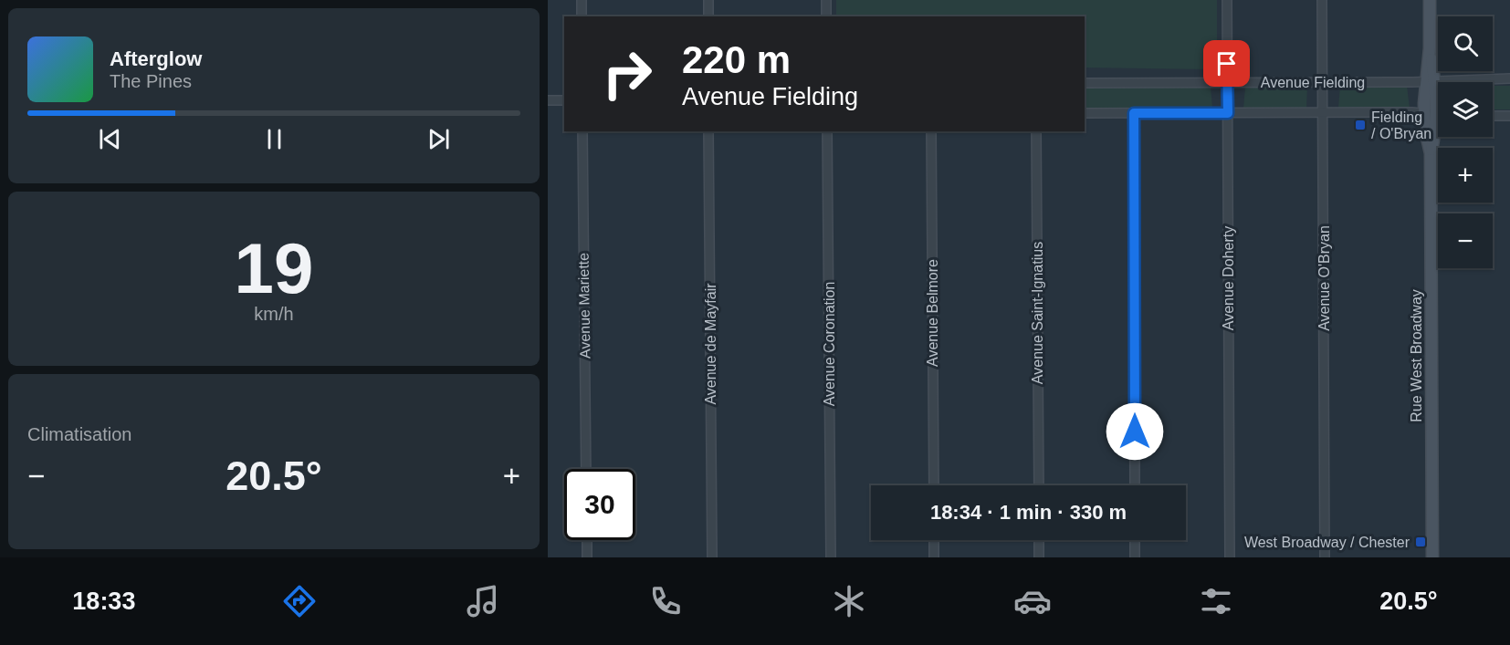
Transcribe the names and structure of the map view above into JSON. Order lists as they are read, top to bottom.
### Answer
{
  "streets": {
    "street": [
      "Avenue Fielding",
      "Avenue Doherty",
      "Avenue O'Bryan",
      "Avenue Mariette",
      "Avenue Belmore",
      "Avenue Saint-Ignatius",
      "Avenue de Mayfair",
      "Avenue Coronation",
      "Rue West Broadway"
    ]
  },
  "crossings": [
    ["Avenue Fielding", "Avenue Doherty"],
    ["Avenue Fielding", "Avenue O'Bryan"],
    ["Avenue Fielding", "Rue West Broadway"]
  ],
  "places": {
    "transit": ["Fielding / O'Bryan", "West Broadway / Chester"]
  },
  "page": {
    "map_buttons": ["+", "−"],
    "turn": ["220 m", "Avenue Fielding"],
    "song": ["Afterglow", "The Pines"],
    "tile": [
      ["19", "km/h"],
      "Climatisation"
    ],
    "heat": ["−", "20.5°", "+"],
    "limit": "30",
    "trip": "18:34 · 1 min · 330 m",
    "tabs": ["18:33", "20.5°"]
  }
}
